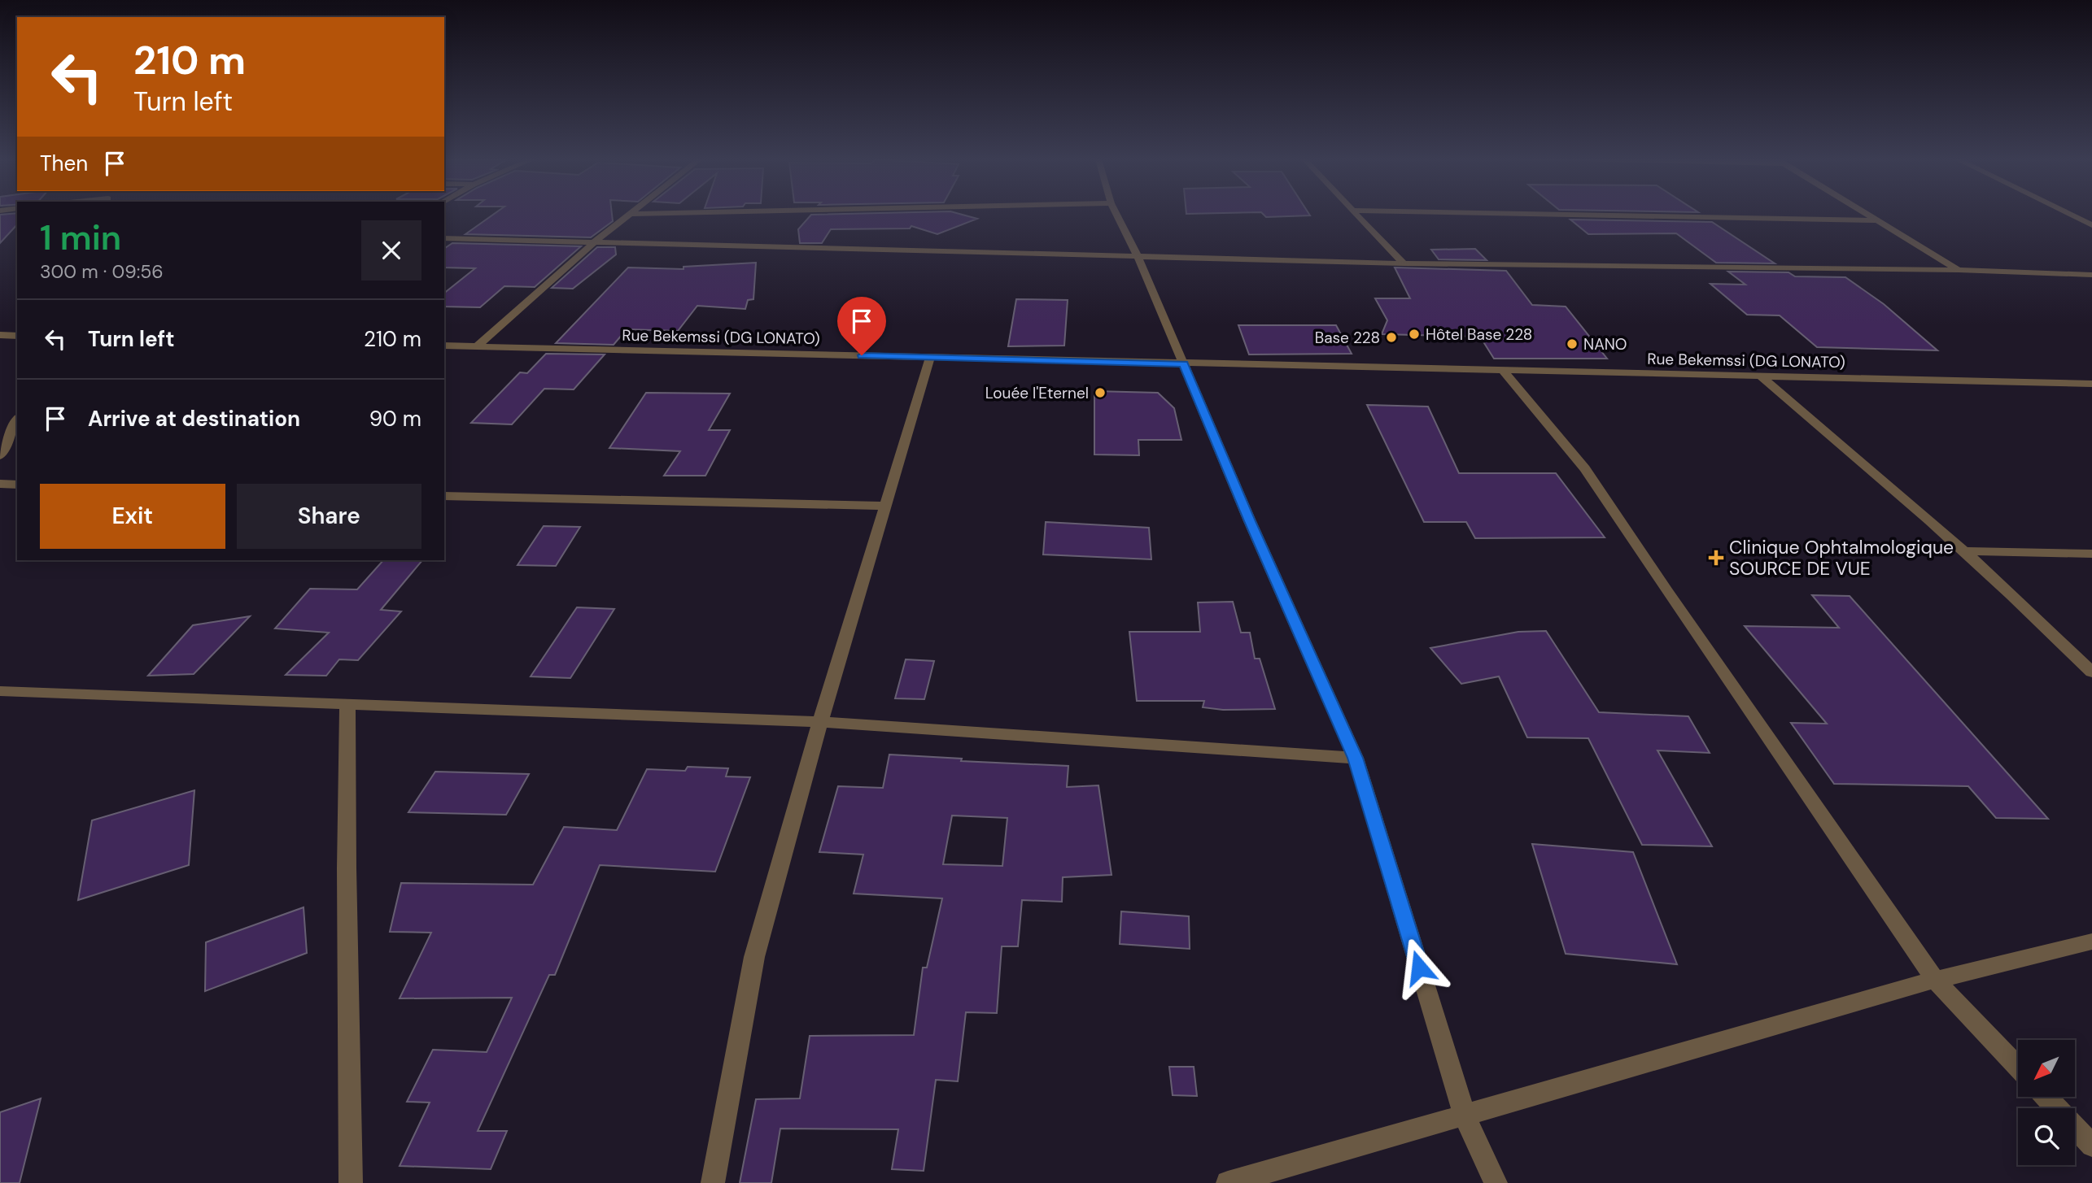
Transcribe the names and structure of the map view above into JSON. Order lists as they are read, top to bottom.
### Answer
{
  "streets": {
    "street": ["Rue Bekemssi (DG LONATO)"]
  },
  "places": {
    "other": [
      "Hôtel Base 228",
      "Base 228",
      "NANO",
      "Louée l'Eternel"
    ],
    "health": ["Clinique Ophtalmologique SOURCE DE VUE"]
  },
  "north": "bottom left",
  "page": {
    "turn": ["210 m", "Turn left"],
    "then": "Then",
    "heading": ["1 min", "300 m · 09:56"],
    "list": [
      {
        "name": "Turn left",
        "value": "210 m"
      },
      {
        "name": "Arrive at destination",
        "value": "90 m"
      }
    ],
    "buttons": ["Exit", "Share"]
  }
}
